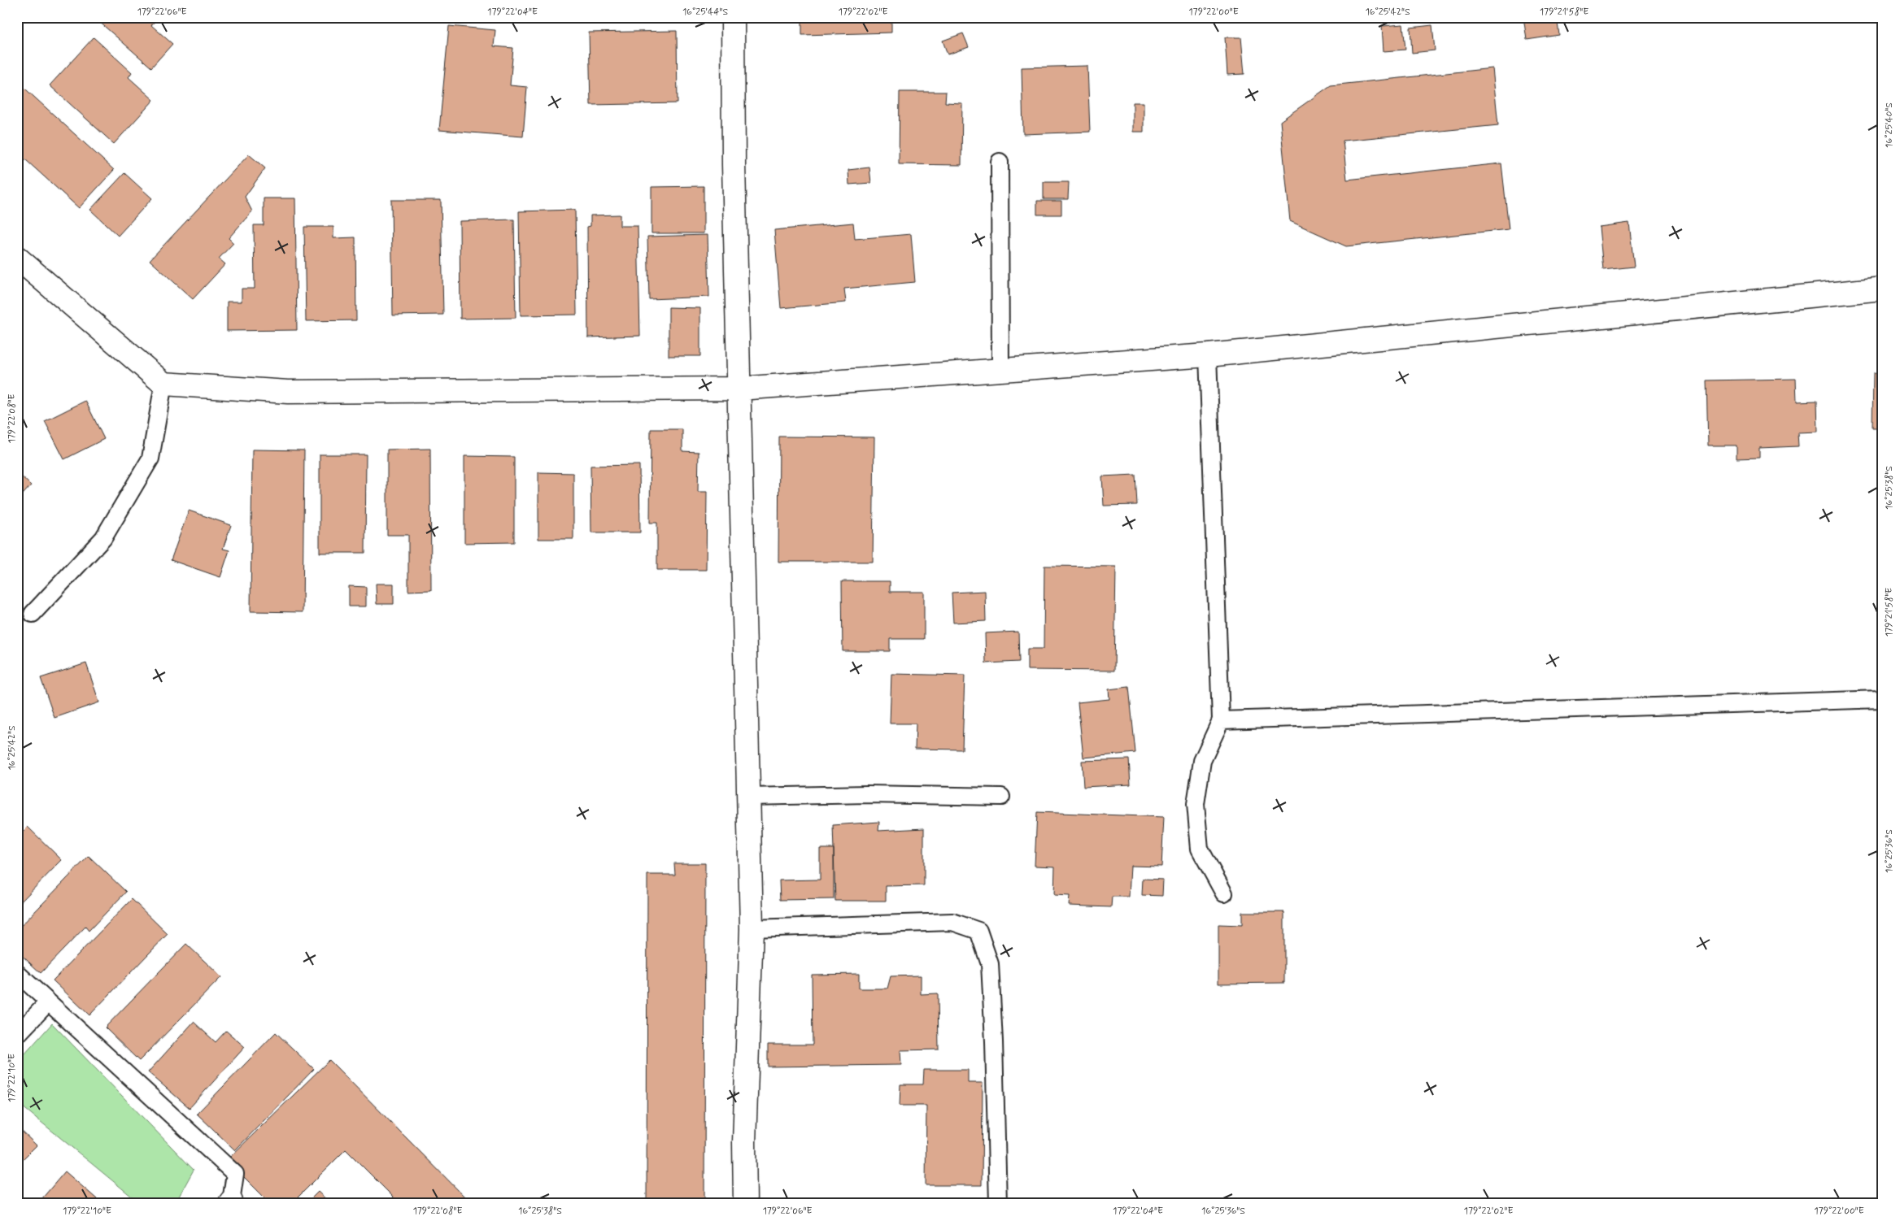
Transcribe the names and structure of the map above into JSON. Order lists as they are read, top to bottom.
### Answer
{
  "coordinates": [
    "179°22'06\"E",
    "179°22'04\"E",
    "16°25'44\"S",
    "179°22'02\"E",
    "179°22'00\"E",
    "16°25'42\"S",
    "179°21'58\"E",
    "16°25'40\"S",
    "179°22'08\"E",
    "16°25'38\"S",
    "16°25'36\"S",
    "179°22'10\"E"
  ]
}
